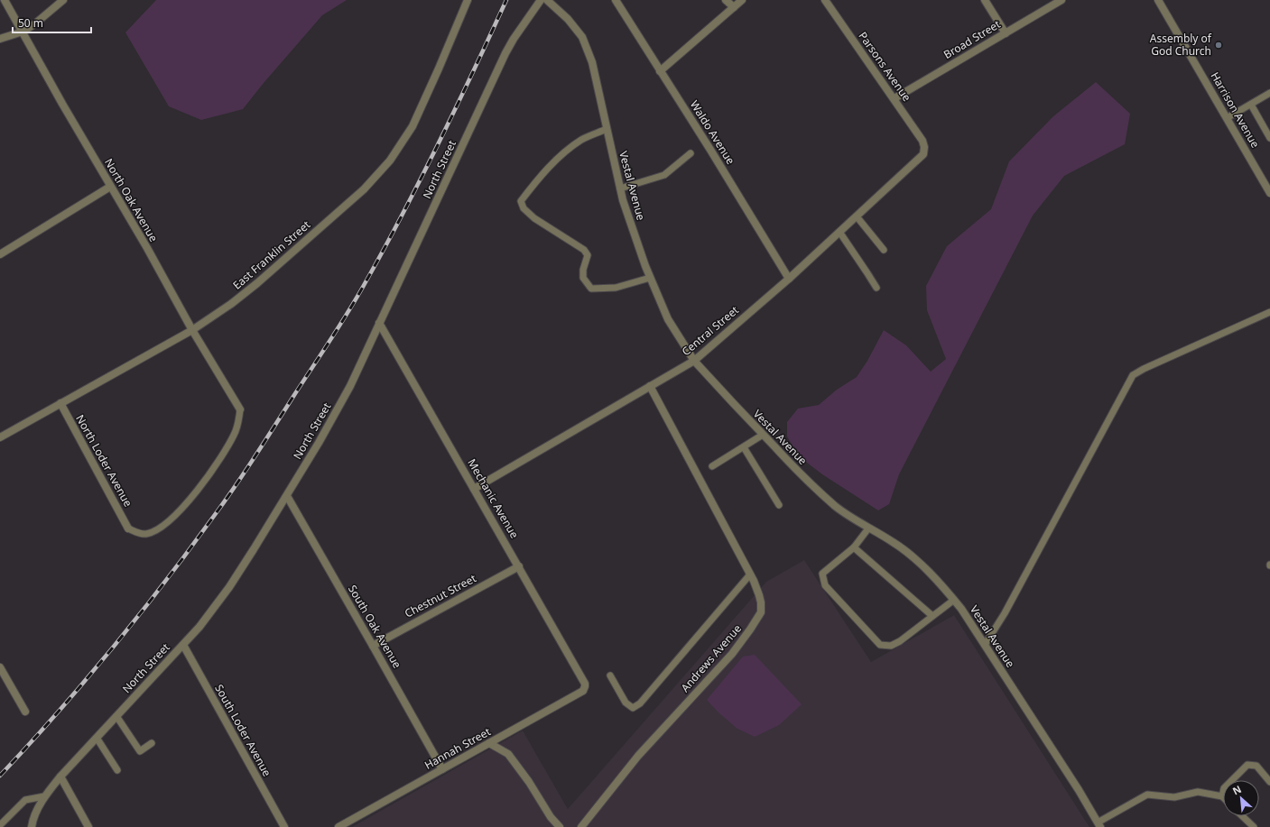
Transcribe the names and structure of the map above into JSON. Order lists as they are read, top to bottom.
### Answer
{
  "streets": {
    "street": [
      "Broad Street",
      "Parsons Avenue",
      "Harrison Avenue",
      "Waldo Avenue",
      "North Street",
      "Vestal Avenue",
      "North Oak Avenue",
      "East Franklin Street",
      "Central Street",
      "North Loder Avenue",
      "Mechanic Avenue",
      "Chestnut Street",
      "South Oak Avenue",
      "Andrews Avenue",
      "South Loder Avenue",
      "Hannah Street"
    ]
  },
  "crossings": [
    ["Broad Street", "Parsons Avenue"],
    ["Parsons Avenue", "Central Street"],
    ["Waldo Avenue", "Central Street"],
    ["North Street", "Mechanic Avenue"],
    ["North Street", "South Oak Avenue"],
    ["North Street", "South Loder Avenue"],
    ["Vestal Avenue", "Central Street"],
    ["North Oak Avenue", "East Franklin Street"],
    ["East Franklin Street", "North Loder Avenue"],
    ["Central Street", "Mechanic Avenue"],
    ["Central Street", "Andrews Avenue"],
    ["Mechanic Avenue", "Chestnut Street"],
    ["Mechanic Avenue", "Hannah Street"],
    ["Chestnut Street", "South Oak Avenue"],
    ["South Oak Avenue", "Hannah Street"]
  ],
  "places": ["Assembly of God Church"],
  "scale_bar": "50 m",
  "north": "top left"
}
